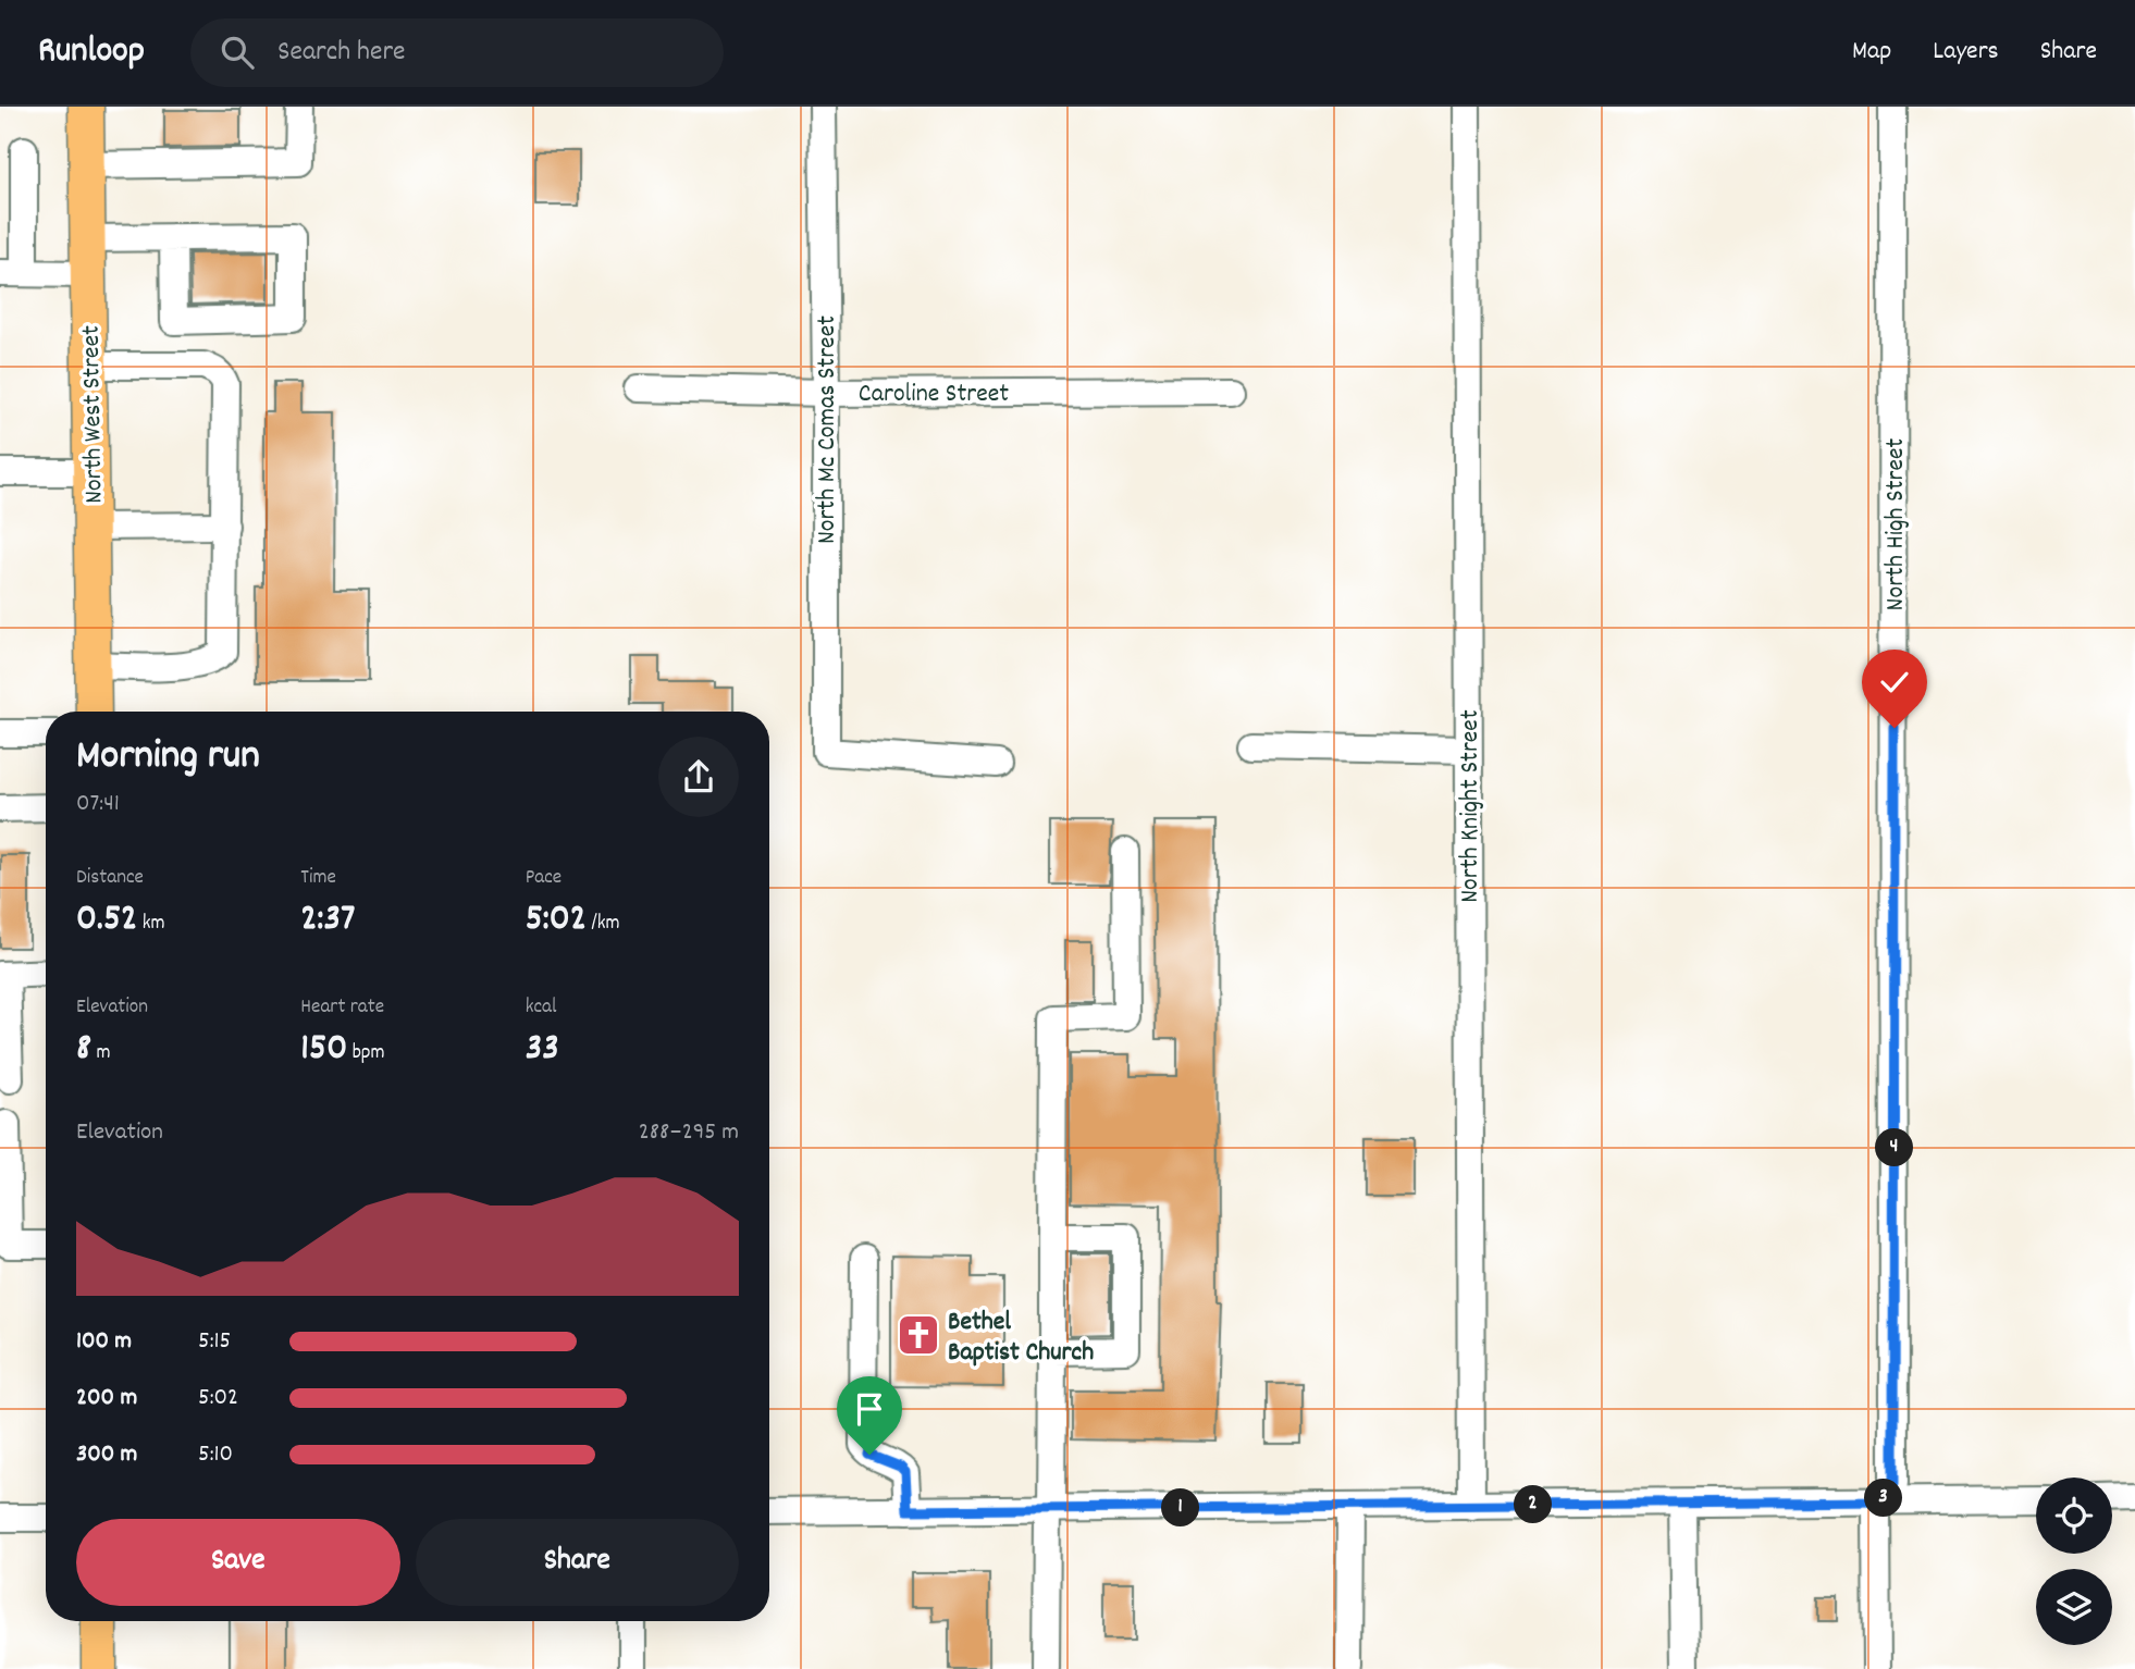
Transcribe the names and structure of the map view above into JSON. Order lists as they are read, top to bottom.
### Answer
{
  "streets": {
    "main road": ["North West Street"],
    "street": [
      "Caroline Street",
      "North Mc Comas Street",
      "North High Street",
      "North Knight Street"
    ]
  },
  "crossings": [
    ["Caroline Street", "North Mc Comas Street"]
  ],
  "places": {
    "church": ["Bethel Baptist Church"]
  },
  "page": {
    "header": "Runloop",
    "search": "Search here",
    "nav": ["Map", "Layers", "Share"],
    "heading": ["Morning run", "07:41"],
    "stats": [
      ["Distance", "0.52 km"],
      ["Time", "2:37"],
      ["Pace", "5:02 /km"],
      ["Elevation", "8 m"],
      ["Heart rate", "150 bpm"],
      ["kcal", "33"]
    ],
    "chart": ["Elevation", "288–295 m"],
    "pins": [
      "4",
      "3",
      "2",
      "1"
    ],
    "list": [
      {
        "name": "100 m",
        "note": "5:15"
      },
      {
        "name": "200 m",
        "note": "5:02"
      },
      {
        "name": "300 m",
        "note": "5:10"
      }
    ],
    "buttons": ["Save", "Share"]
  }
}
